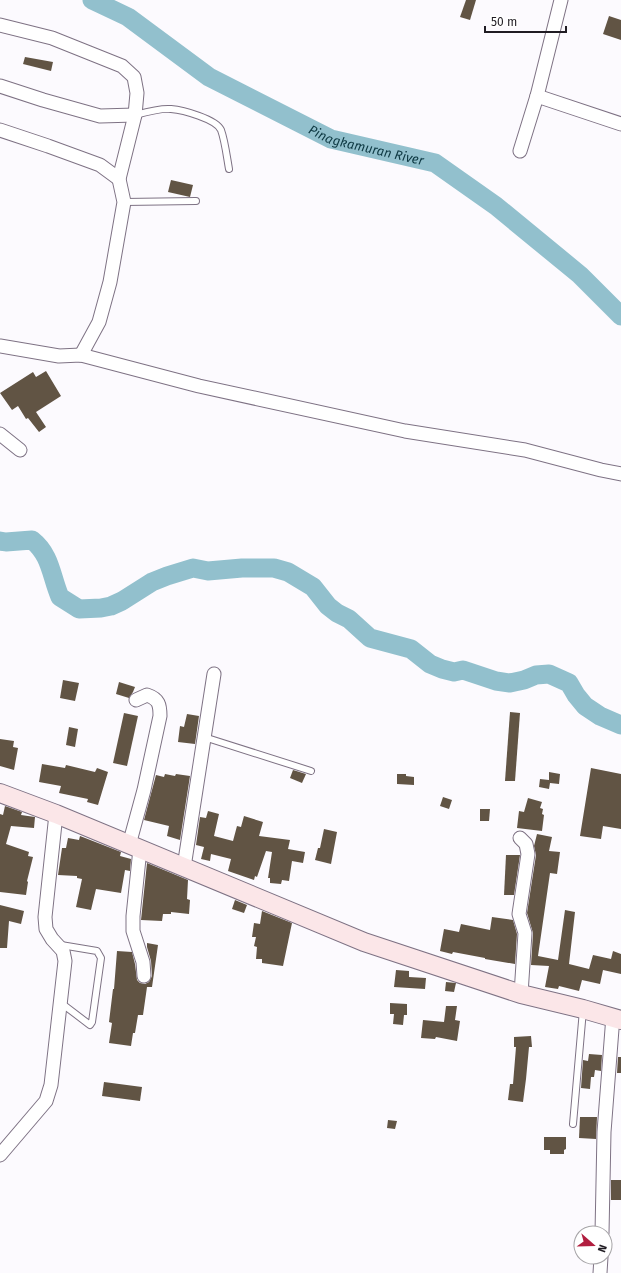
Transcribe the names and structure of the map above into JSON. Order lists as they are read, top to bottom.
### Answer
{
  "water": ["Pinagkamuran River"],
  "scale_bar": "50 m",
  "north": "right"
}
